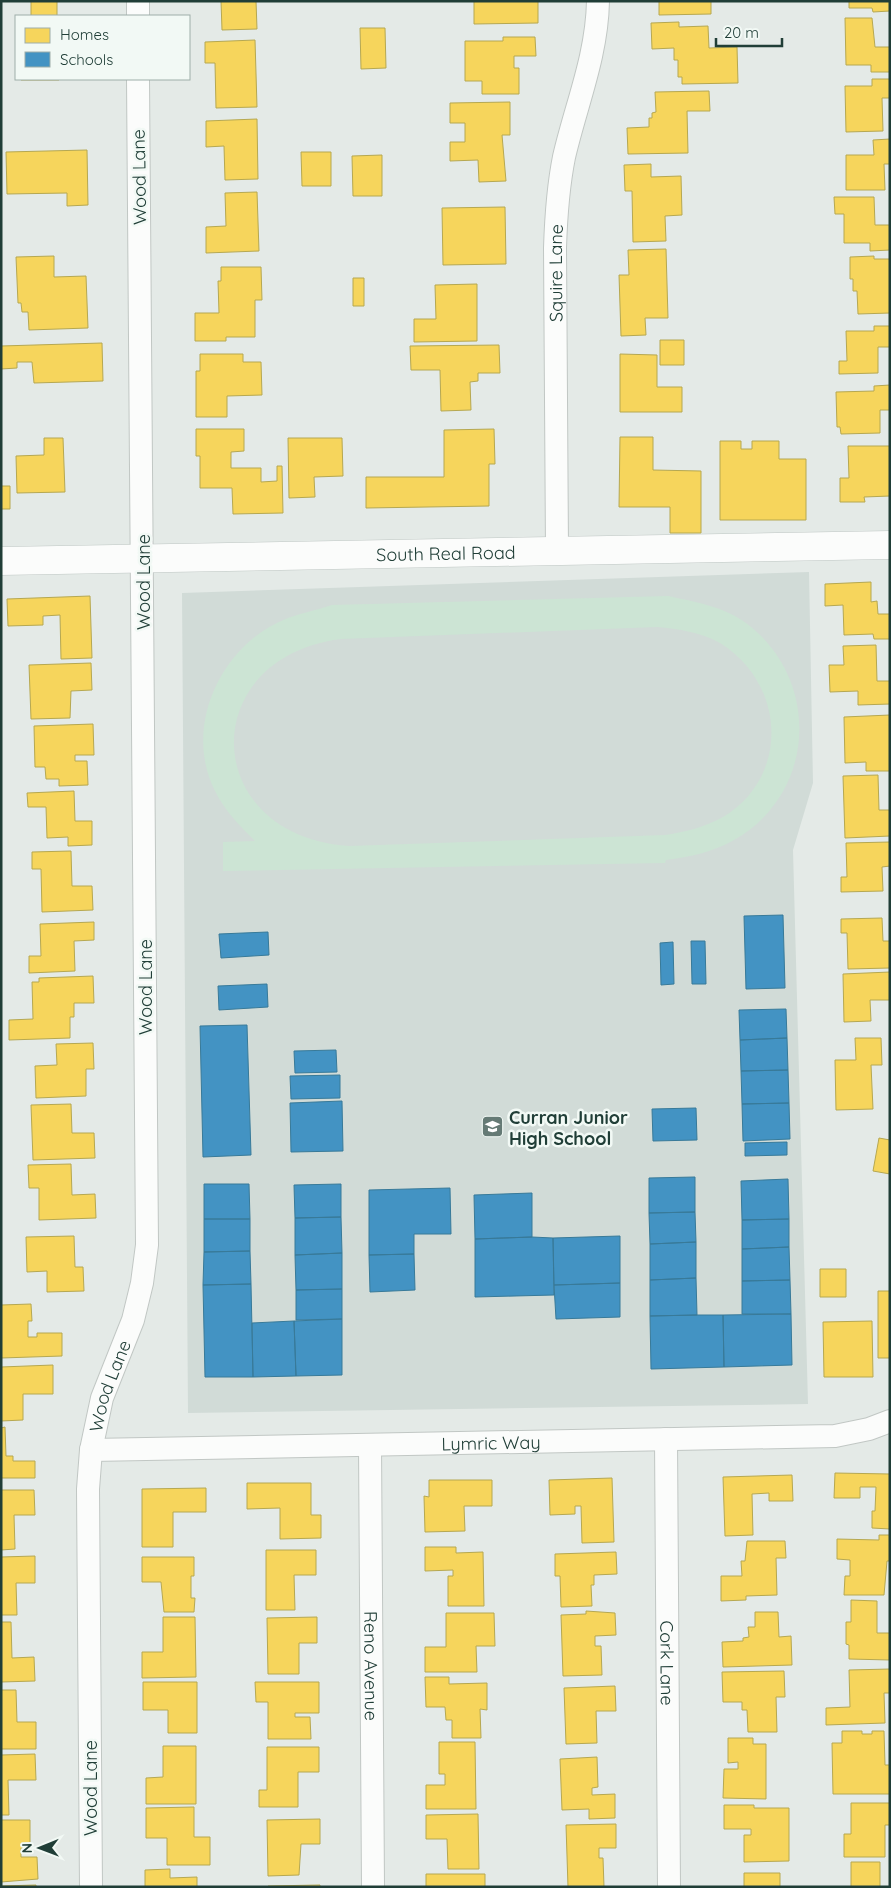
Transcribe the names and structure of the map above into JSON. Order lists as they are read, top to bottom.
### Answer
{
  "streets": {
    "street": [
      "Wood Lane",
      "Squire Lane",
      "South Real Road",
      "Lymric Way",
      "Cork Lane",
      "Reno Avenue"
    ]
  },
  "crossings": [
    ["Wood Lane", "South Real Road"],
    ["Wood Lane", "Lymric Way"],
    ["Squire Lane", "South Real Road"],
    ["Lymric Way", "Cork Lane"],
    ["Lymric Way", "Reno Avenue"]
  ],
  "places": {
    "school or university": ["Curran Junior High School"]
  },
  "legend": ["Homes", "Schools"],
  "scale_bar": "20 m",
  "north": "left"
}
